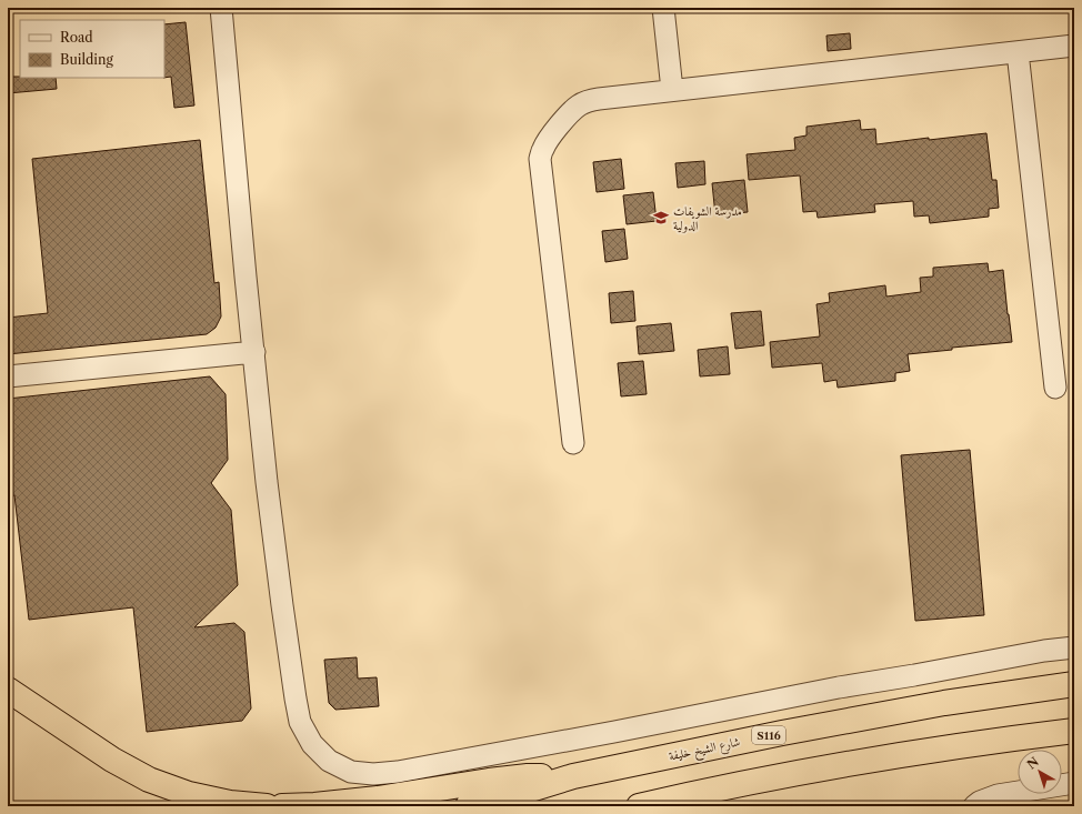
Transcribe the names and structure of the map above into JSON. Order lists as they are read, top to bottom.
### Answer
{
  "streets": {
    "highway": ["S116", "شارع الشيخ خليفة"]
  },
  "places": {
    "school or university": ["مدرسة الشويفات الدولية"]
  },
  "legend": ["Road", "Building"],
  "north": "top left"
}
